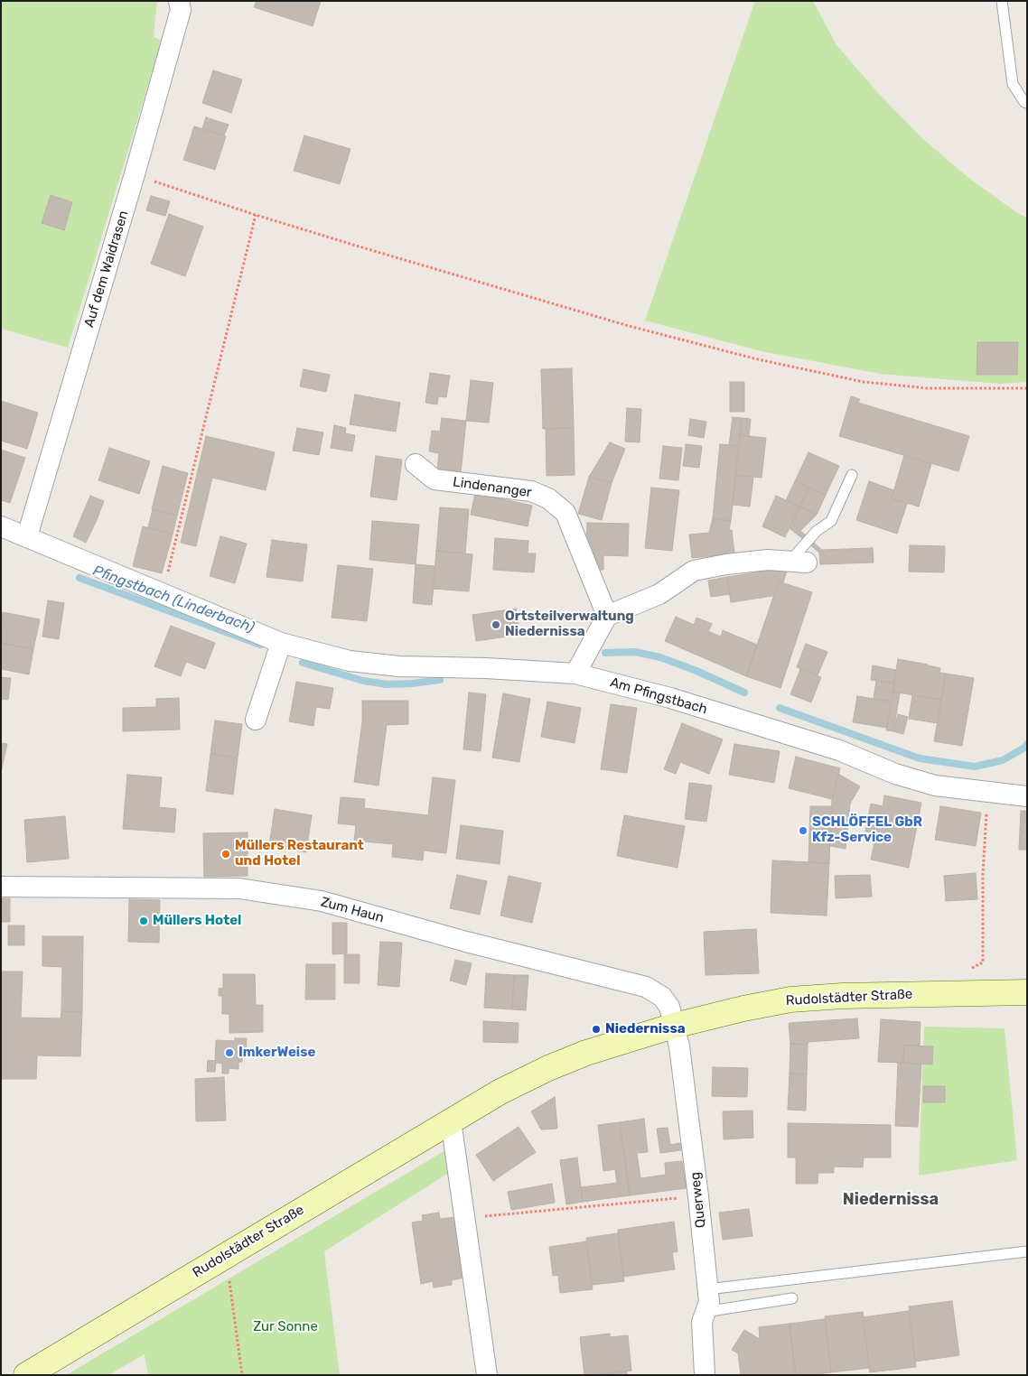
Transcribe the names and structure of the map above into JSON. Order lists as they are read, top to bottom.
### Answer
{
  "streets": {
    "street": [
      "Auf dem Waidrasen",
      "Lindenanger",
      "Am Pfingstbach",
      "Zum Haun",
      "Rudolstädter Straße",
      "Querweg"
    ]
  },
  "crossings": [
    ["Auf dem Waidrasen", "Am Pfingstbach"],
    ["Zum Haun", "Rudolstädter Straße"],
    ["Zum Haun", "Querweg"],
    ["Rudolstädter Straße", "Querweg"]
  ],
  "districts": ["Niedernissa"],
  "water": ["Pfingstbach (Linderbach)"],
  "parks": ["Zur Sonne"],
  "places": [
    "Ortsteilverwaltung Niedernissa",
    "SCHLÖFFEL GbR Kfz-Service",
    "Müllers Restaurant und Hotel",
    "Müllers Hotel",
    "Niedernissa",
    "ImkerWeise"
  ]
}
